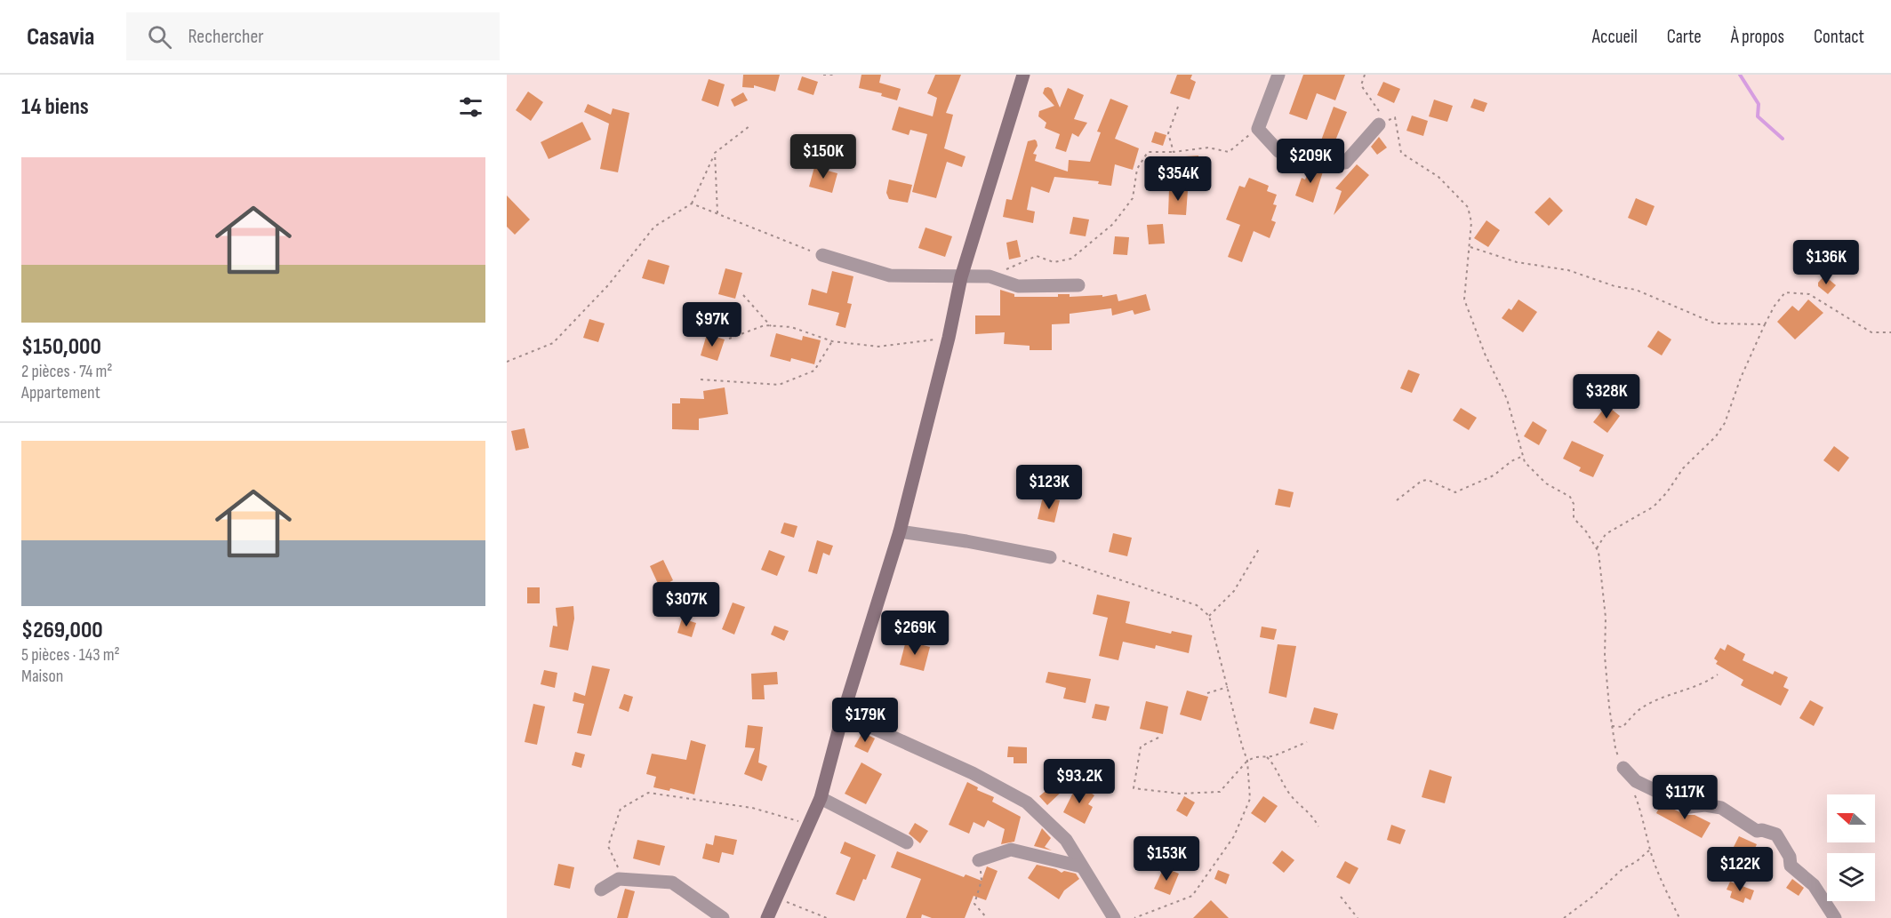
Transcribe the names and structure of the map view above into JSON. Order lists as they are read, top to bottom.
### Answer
{
  "north": "left",
  "page": {
    "header": "Casavia",
    "search": "Rechercher",
    "nav": [
      "Accueil",
      "Carte",
      "À propos",
      "Contact"
    ],
    "heading": "14 biens",
    "price": [
      "$150K",
      "$209K",
      "$354K",
      "$136K",
      "$97K",
      "$328K",
      "$123K",
      "$307K",
      "$269K",
      "$179K",
      "$93.2K",
      "$117K",
      "$153K",
      "$122K"
    ],
    "list": [
      {
        "name": "$150,000",
        "note": "2 pièces · 74 m² · Appartement"
      },
      {
        "name": "$269,000",
        "note": "5 pièces · 143 m² · Maison"
      }
    ]
  }
}
